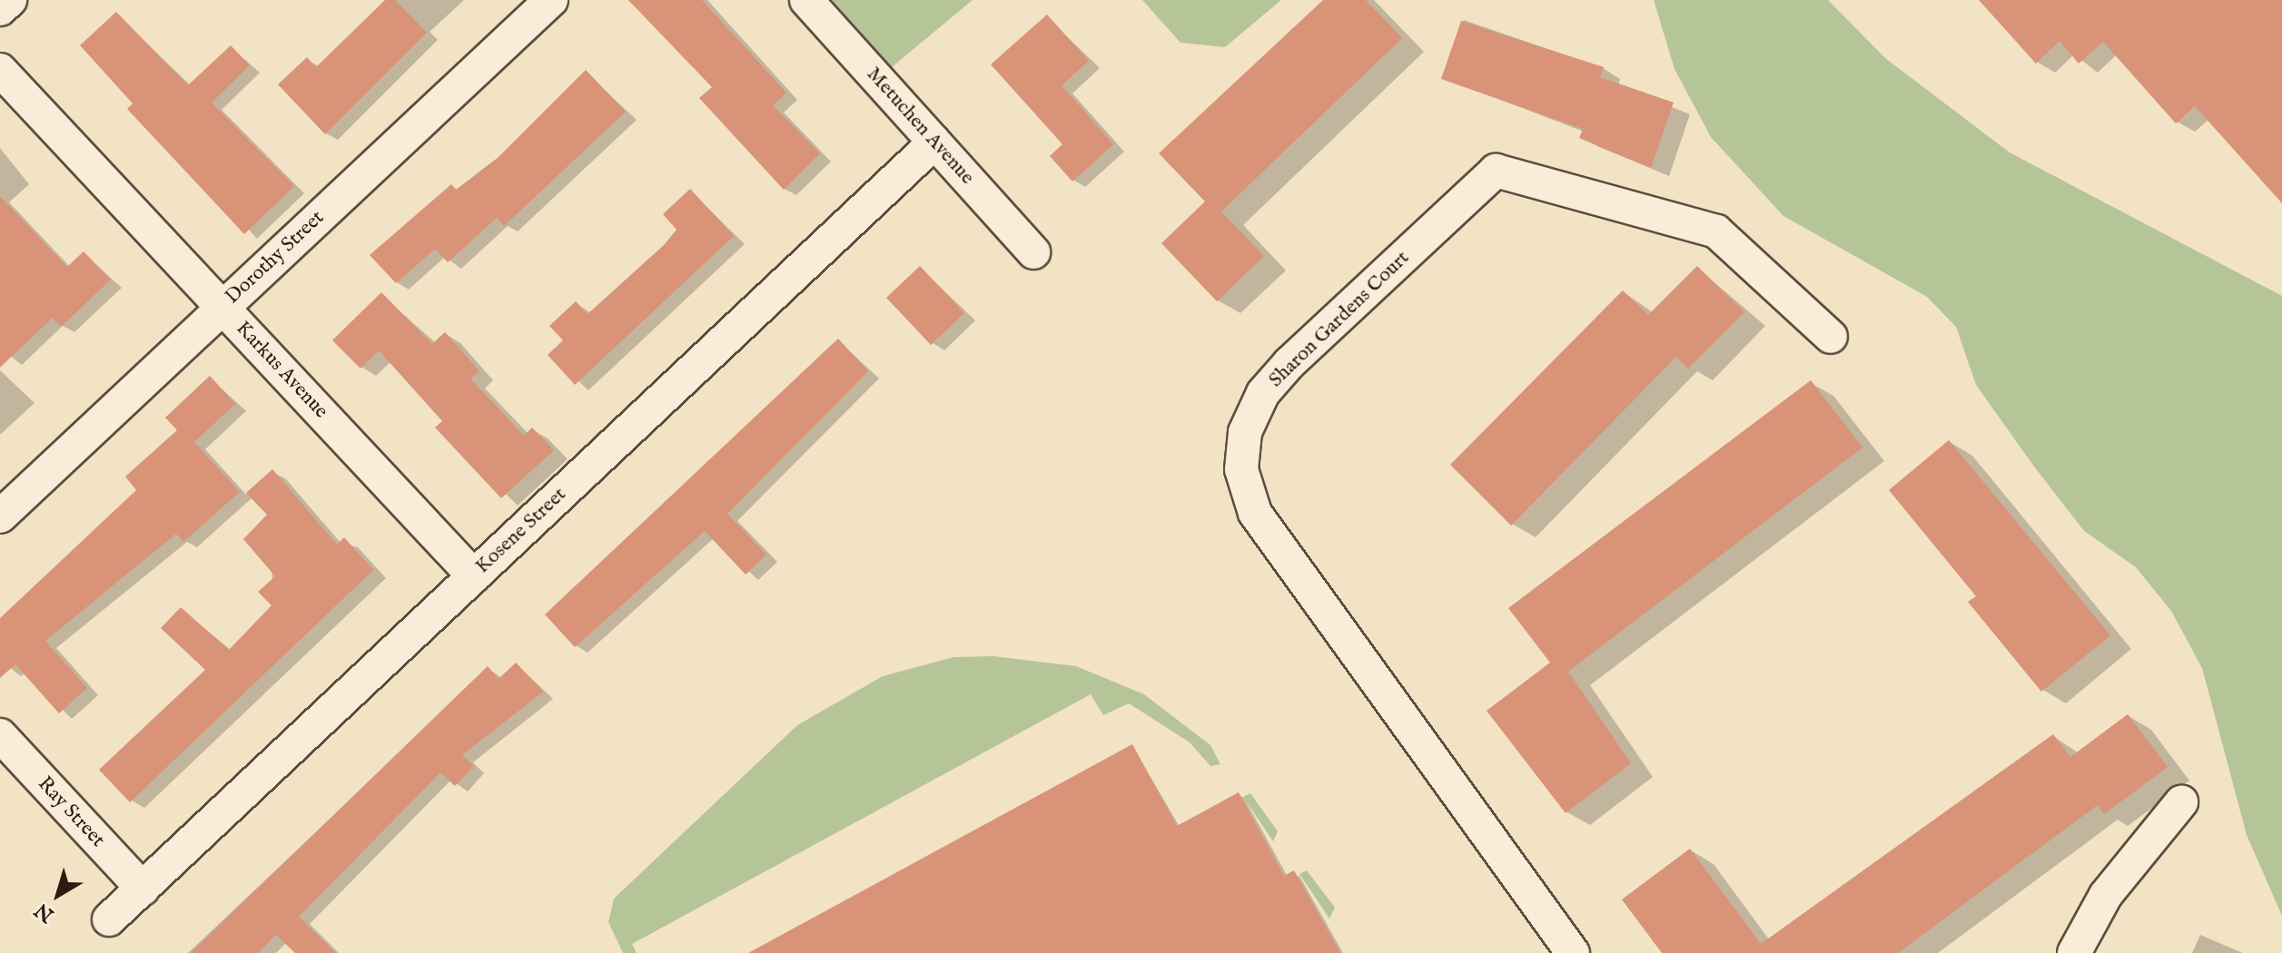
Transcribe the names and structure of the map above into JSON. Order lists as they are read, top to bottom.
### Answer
{
  "streets": {
    "street": [
      "Metuchen Avenue",
      "Dorothy Street",
      "Sharon Gardens Court",
      "Karkus Avenue",
      "Kosene Street",
      "Ray Street"
    ]
  },
  "crossings": [
    ["Metuchen Avenue", "Kosene Street"],
    ["Dorothy Street", "Karkus Avenue"],
    ["Karkus Avenue", "Kosene Street"],
    ["Kosene Street", "Ray Street"]
  ],
  "north": "bottom left"
}
